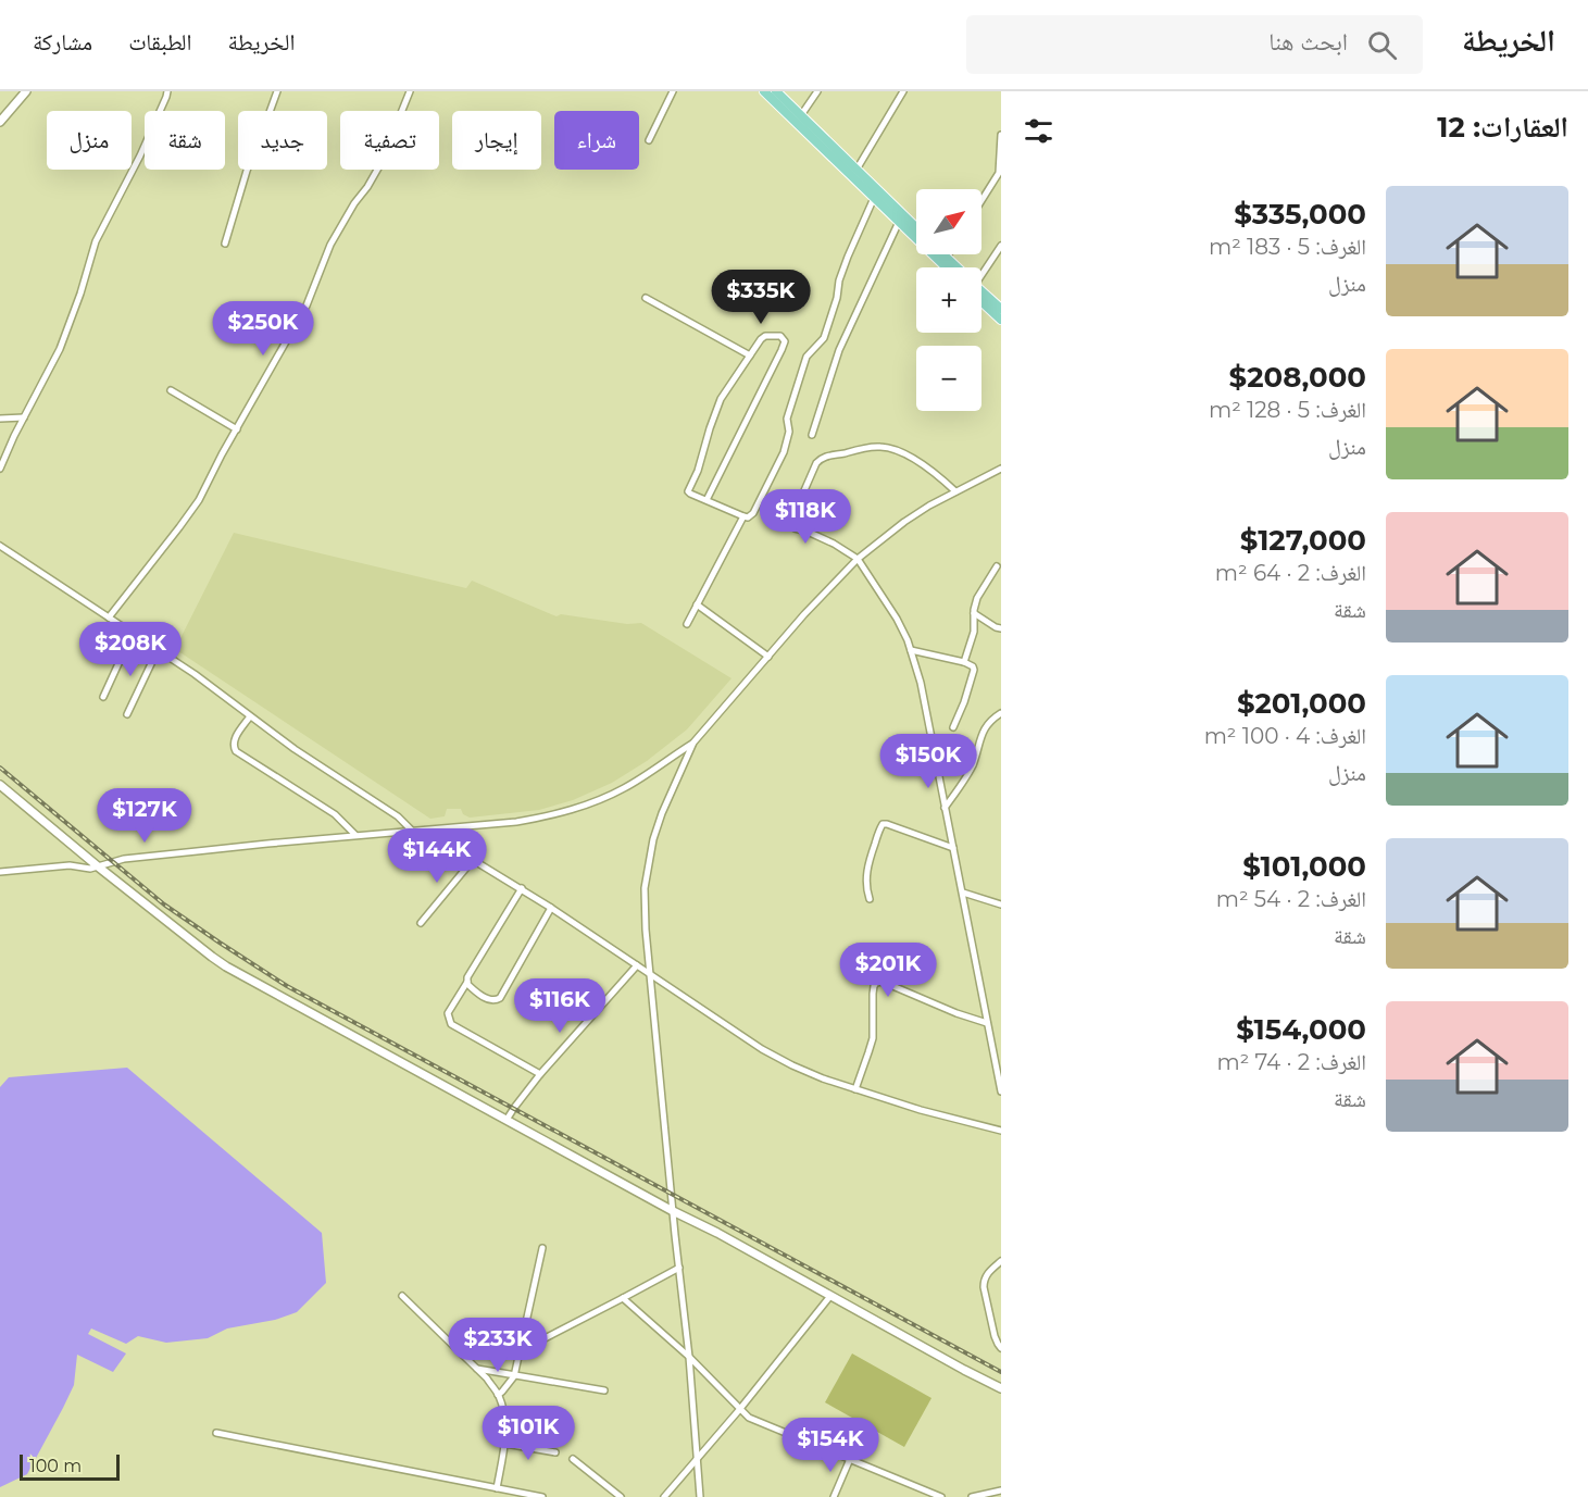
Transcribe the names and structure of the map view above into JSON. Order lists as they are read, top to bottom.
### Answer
{
  "scale_bar": "100 m",
  "north": "top right",
  "page": {
    "header": "الخريطة",
    "search": "ابحث هنا",
    "nav": ["الخريطة", "الطبقات", "مشاركة"],
    "heading": "العقارات: 12",
    "chip": [
      "شراء",
      "إيجار",
      "تصفية",
      "جديد",
      "شقة",
      "منزل"
    ],
    "list": [
      {
        "name": "$335,000",
        "note": "الغرف: 5 · 183 m² · منزل"
      },
      {
        "name": "$208,000",
        "note": "الغرف: 5 · 128 m² · منزل"
      },
      {
        "name": "$127,000",
        "note": "الغرف: 2 · 64 m² · شقة"
      },
      {
        "name": "$201,000",
        "note": "الغرف: 4 · 100 m² · منزل"
      },
      {
        "name": "$101,000",
        "note": "الغرف: 2 · 54 m² · شقة"
      },
      {
        "name": "$154,000",
        "note": "الغرف: 2 · 74 m² · شقة"
      }
    ],
    "map_buttons": ["+", "−"],
    "price": [
      "$335K",
      "$250K",
      "$118K",
      "$208K",
      "$150K",
      "$127K",
      "$144K",
      "$201K",
      "$116K",
      "$233K",
      "$101K",
      "$154K"
    ],
    "scale": "100 m"
  }
}
